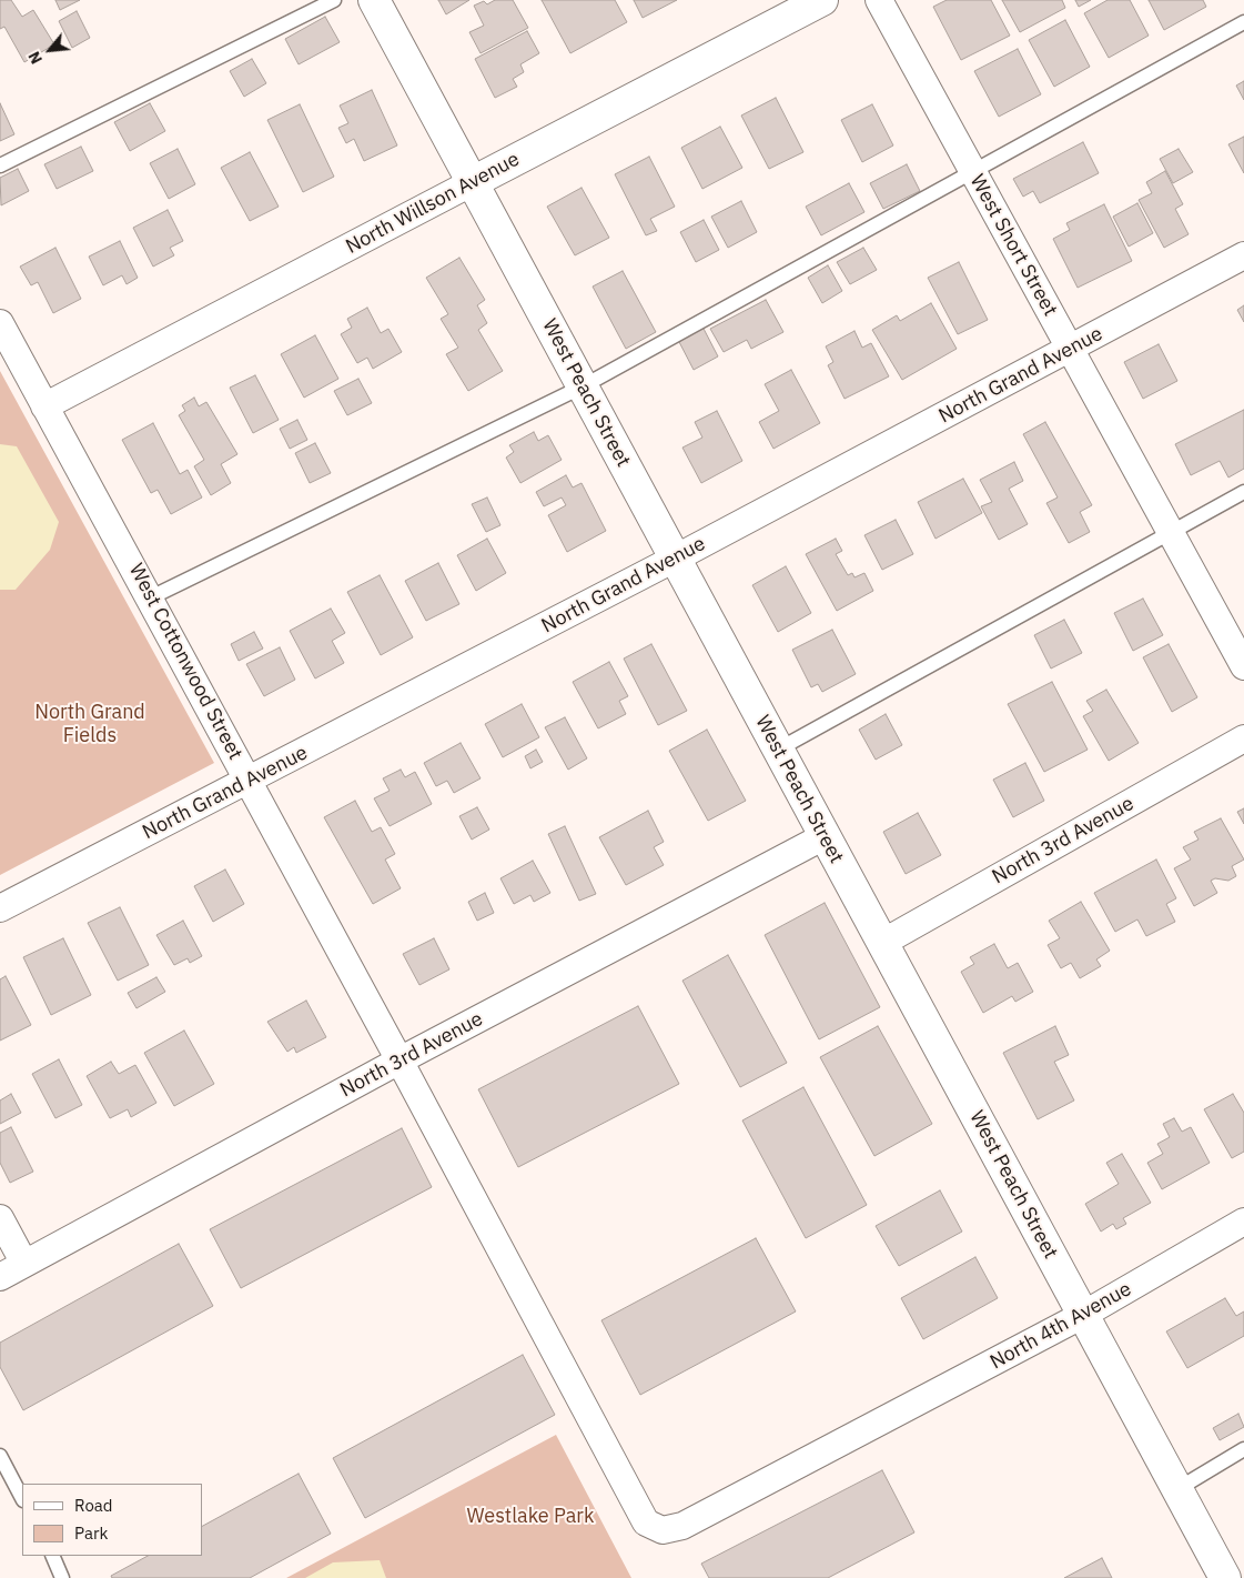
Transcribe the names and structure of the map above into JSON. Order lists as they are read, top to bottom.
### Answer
{
  "streets": {
    "main road": ["North Willson Avenue", "West Peach Street"],
    "street": [
      "West Short Street",
      "North Grand Avenue",
      "West Cottonwood Street",
      "North 3rd Avenue",
      "North 4th Avenue"
    ]
  },
  "crossings": [
    ["North Willson Avenue", "West Peach Street"],
    ["North Willson Avenue", "West Cottonwood Street"],
    ["West Short Street", "North Grand Avenue"],
    ["North Grand Avenue", "West Peach Street"],
    ["North Grand Avenue", "West Cottonwood Street"],
    ["West Peach Street", "North 3rd Avenue"],
    ["West Peach Street", "North 4th Avenue"],
    ["West Cottonwood Street", "North 3rd Avenue"],
    ["West Cottonwood Street", "North 4th Avenue"]
  ],
  "parks": ["North Grand Fields", "Westlake Park"],
  "legend": ["Road", "Park"],
  "north": "bottom left"
}
